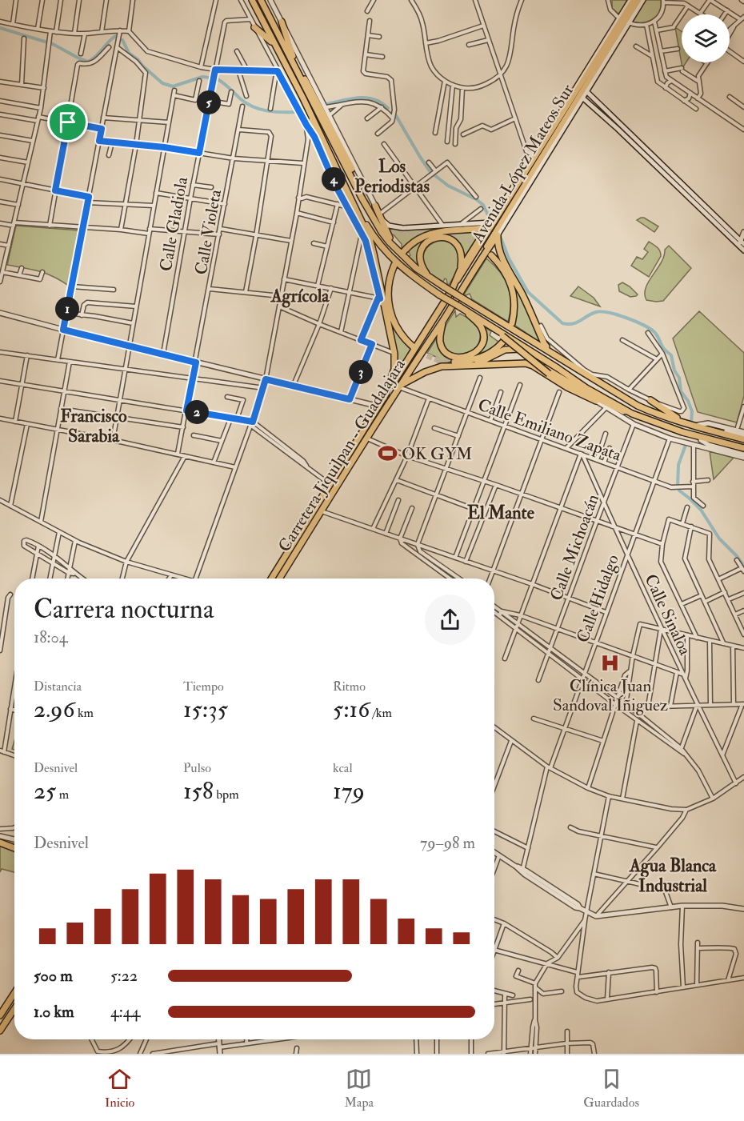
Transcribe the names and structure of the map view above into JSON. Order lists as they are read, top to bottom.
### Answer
{
  "streets": {
    "highway": ["Avenida López Mateos Sur", "Carretera Jiquilpan - Guadalajara"],
    "street": [
      "Calle Gladiola",
      "Calle Violeta",
      "Calle Emiliano Zapata",
      "Calle Michoacán",
      "Calle Hidalgo",
      "Calle Sinaloa"
    ]
  },
  "crossings": [
    ["Avenida López Mateos Sur", "Carretera Jiquilpan - Guadalajara"],
    ["Calle Emiliano Zapata", "Carretera Jiquilpan - Guadalajara"],
    ["Calle Emiliano Zapata", "Calle Michoacán"],
    ["Calle Emiliano Zapata", "Calle Hidalgo"],
    ["Calle Emiliano Zapata", "Calle Sinaloa"],
    ["Calle Michoacán", "Calle Sinaloa"],
    ["Calle Hidalgo", "Calle Sinaloa"]
  ],
  "districts": [
    "Los Periodistas",
    "Agrícola",
    "Francisco Sarabia",
    "El Mante",
    "Agua Blanca Industrial"
  ],
  "places": {
    "sports": ["OK GYM"],
    "hospital": ["Clínica Juan Sandoval Íñiguez"]
  },
  "page": {
    "pins": [
      "5",
      "4",
      "1",
      "3",
      "2"
    ],
    "heading": ["Carrera nocturna", "18:04"],
    "stats": [
      ["Distancia", "2.96 km"],
      ["Tiempo", "15:35"],
      ["Ritmo", "5:16 /km"],
      ["Desnivel", "25 m"],
      ["Pulso", "158 bpm"],
      ["kcal", "179"]
    ],
    "chart": ["Desnivel", "79–98 m"],
    "list": [
      {
        "name": "500 m",
        "note": "5:22"
      },
      {
        "name": "1.0 km",
        "note": "4:44"
      }
    ],
    "tabs": ["Inicio", "Mapa", "Guardados"]
  }
}
